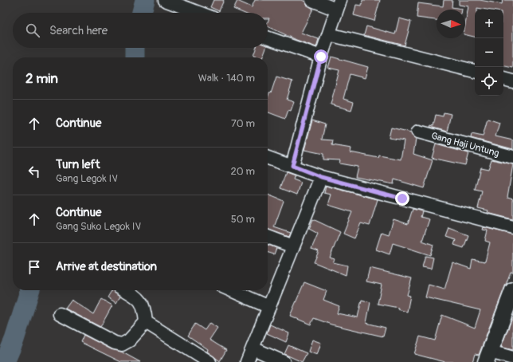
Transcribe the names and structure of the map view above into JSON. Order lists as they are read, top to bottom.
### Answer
{
  "streets": {
    "street": ["Gang Haji Untung"]
  },
  "north": "right",
  "page": {
    "map_buttons": ["+", "−"],
    "search": "Search here",
    "heading": ["2 min", "Walk · 140 m"],
    "list": [
      ["Continue", "70 m"],
      ["Turn left", "Gang Legok IV", "20 m"],
      ["Continue", "Gang Suko Legok IV", "50 m"],
      "Arrive at destination"
    ]
  }
}
